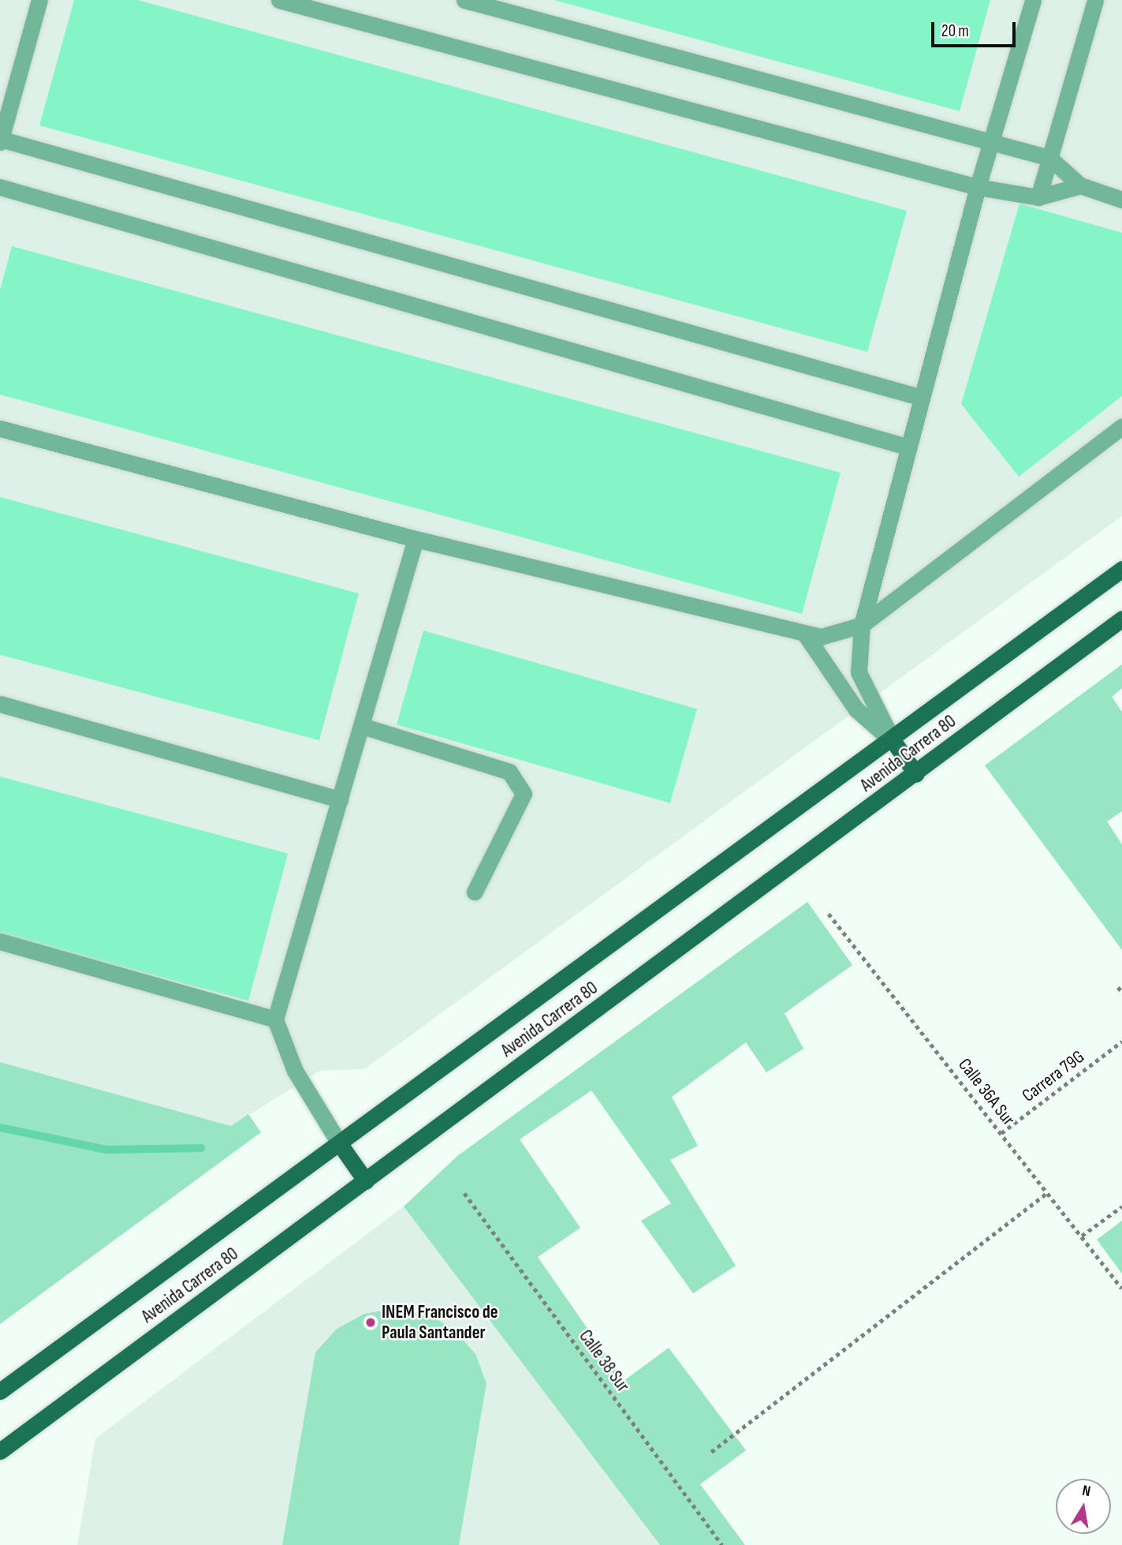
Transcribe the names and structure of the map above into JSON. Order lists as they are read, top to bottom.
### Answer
{
  "streets": {
    "main road": ["Avenida Carrera 80"],
    "path": ["Carrera 79G", "Calle 36A Sur", "Calle 38 Sur"]
  },
  "crossings": [
    ["Carrera 79G", "Calle 36A Sur"]
  ],
  "places": ["INEM Francisco de Paula Santander"],
  "scale_bar": "20 m",
  "north": "top"
}
